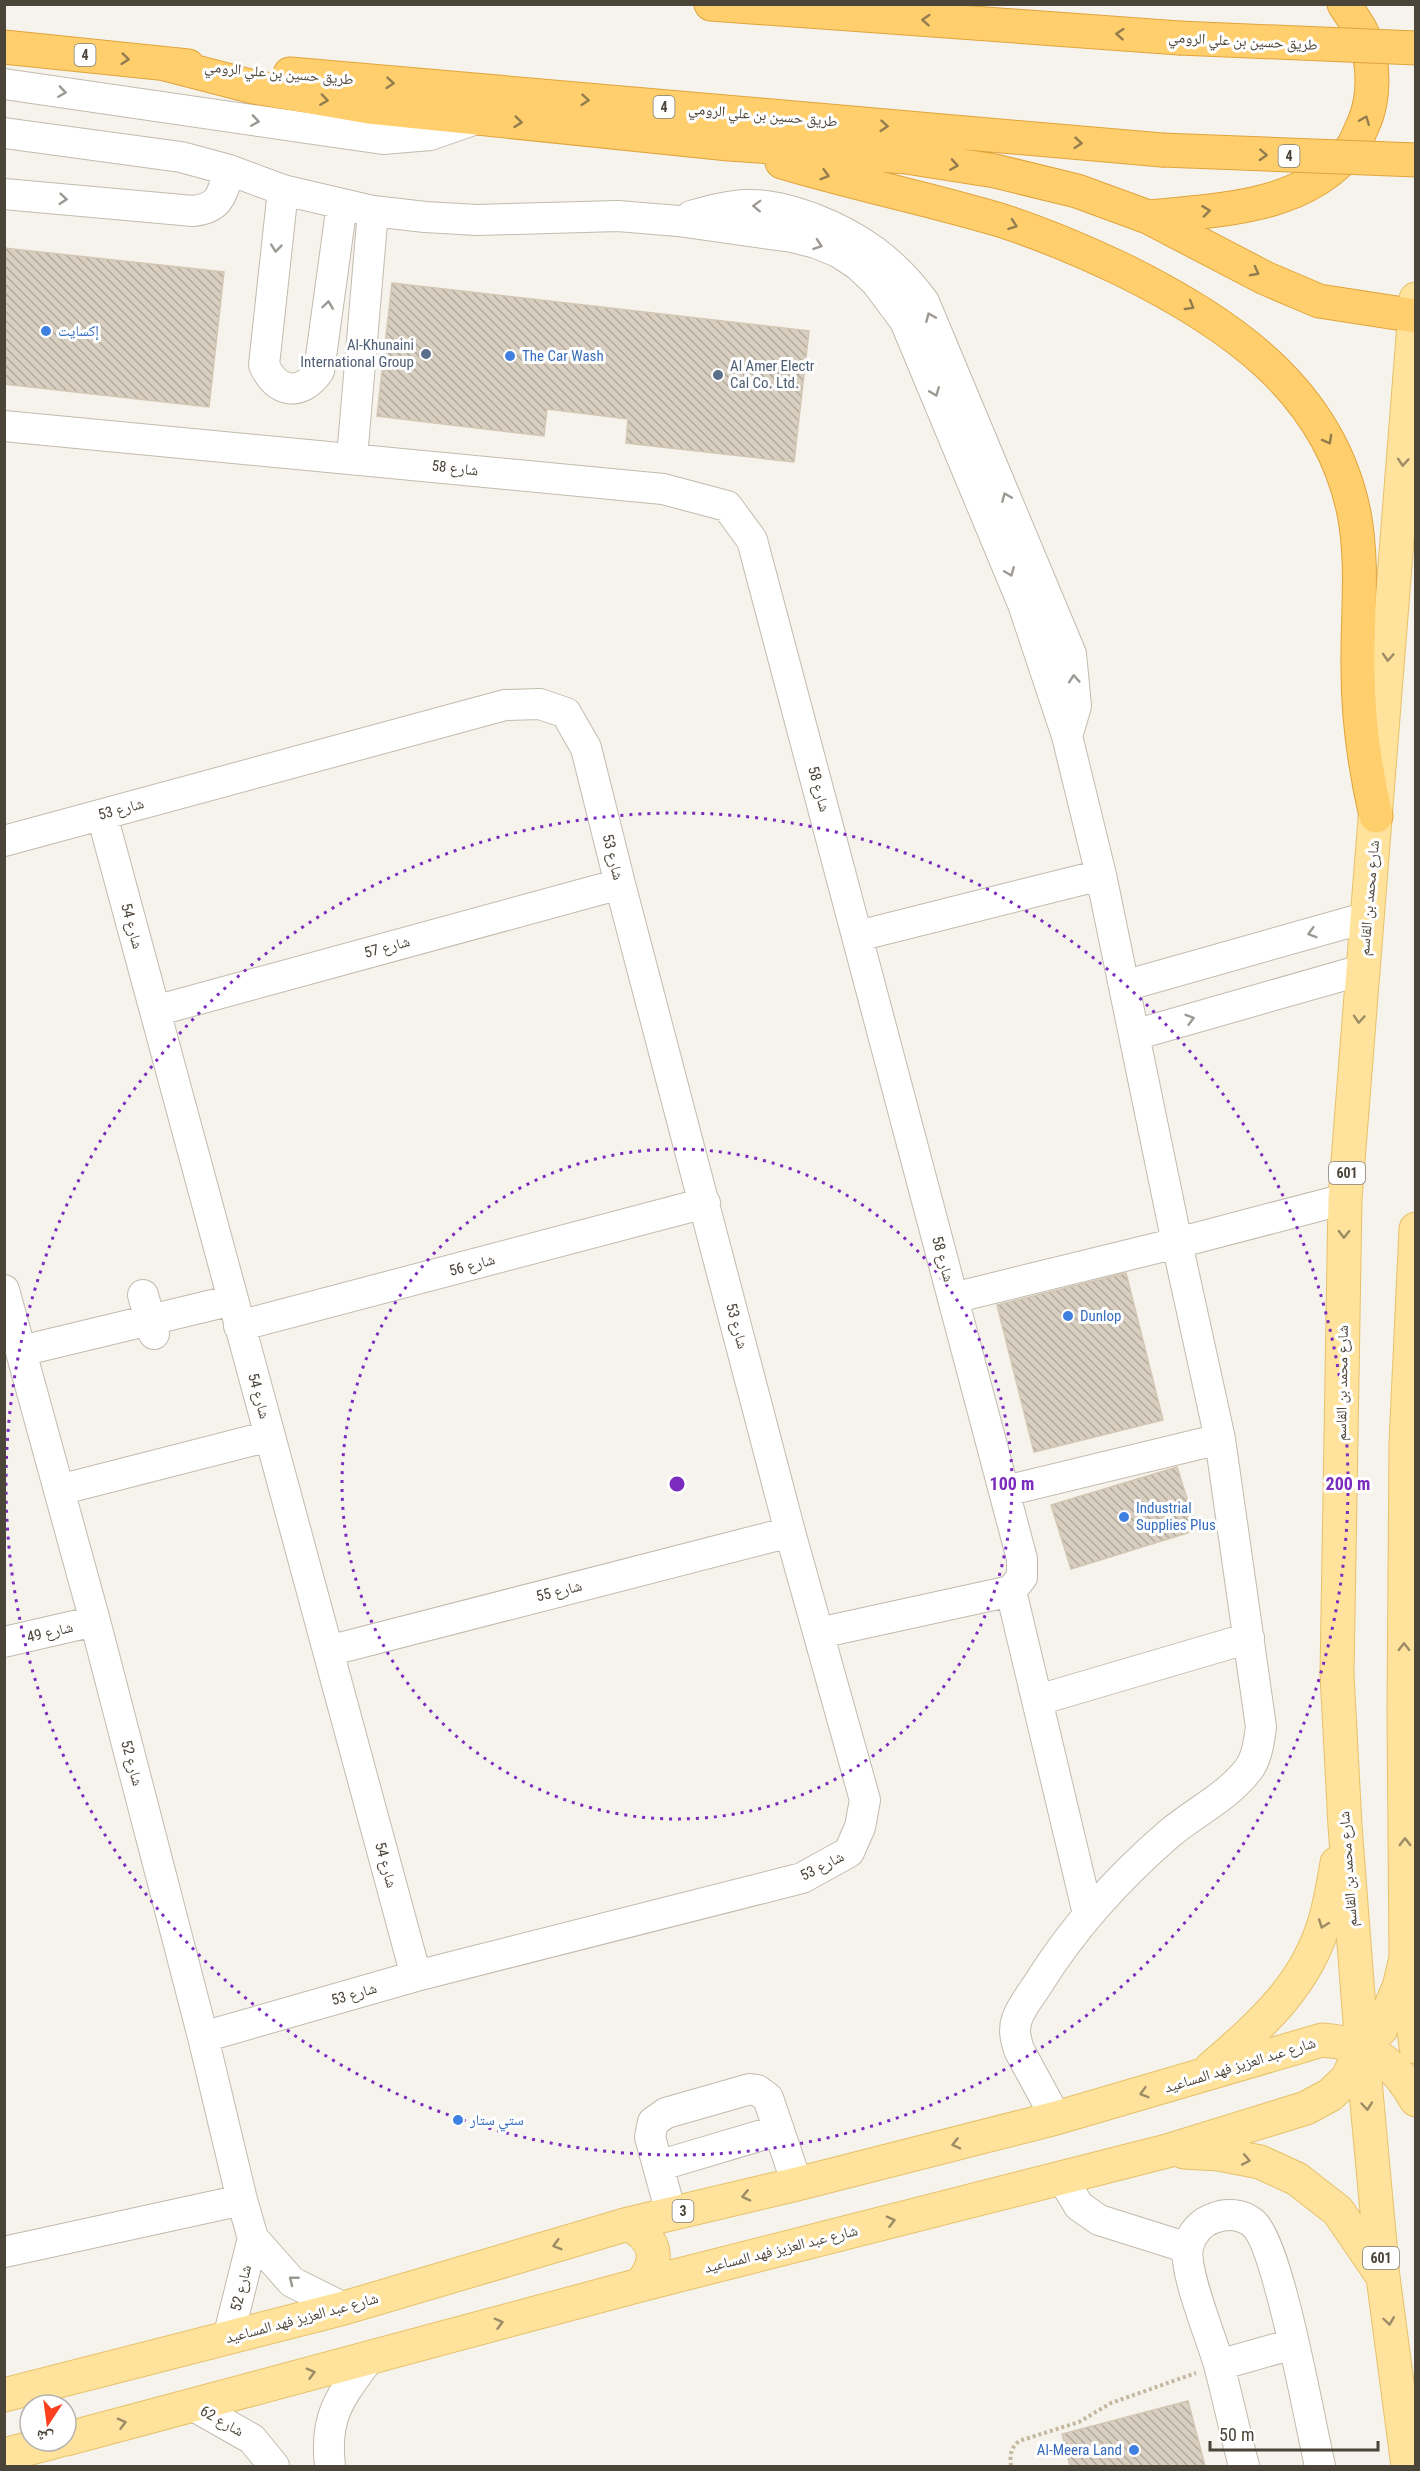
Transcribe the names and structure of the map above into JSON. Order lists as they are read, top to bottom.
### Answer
{
  "streets": {
    "highway": ["طريق حسين بن علي الرومي", "4"],
    "main road": [
      "شارع محمد بن القاسم",
      "601",
      "شارع عبد العزيز فهد المساعيد",
      "3"
    ],
    "street": [
      "شارع 58",
      "شارع 53",
      "شارع 54",
      "شارع 57",
      "شارع 56",
      "شارع 55",
      "شارع 49",
      "شارع 52",
      "شارع 62"
    ]
  },
  "crossings": [
    ["شارع 53", "شارع 54"],
    ["شارع 53", "شارع 57"],
    ["شارع 53", "شارع 56"],
    ["شارع 53", "شارع 55"],
    ["شارع 53", "شارع 52"],
    ["شارع محمد بن القاسم", "شارع عبد العزيز فهد المساعيد"],
    ["شارع 54", "شارع 57"],
    ["شارع 54", "شارع 56"],
    ["شارع 54", "شارع 55"],
    ["شارع 56", "شارع 52"],
    ["شارع 49", "شارع 52"],
    ["شارع 52", "شارع عبد العزيز فهد المساعيد"],
    ["شارع عبد العزيز فهد المساعيد", "شارع 62"]
  ],
  "places": [
    "إكسايت",
    "Al-Khunaini International Group",
    "The Car Wash",
    "Al Amer Electr Cal Co. Ltd.",
    "Dunlop",
    "Industrial Supplies Plus",
    "ستي ستار",
    "Al-Meera Land"
  ],
  "scale_bar": "50 m",
  "north": "bottom",
  "rings": ["100 m", "200 m"]
}
